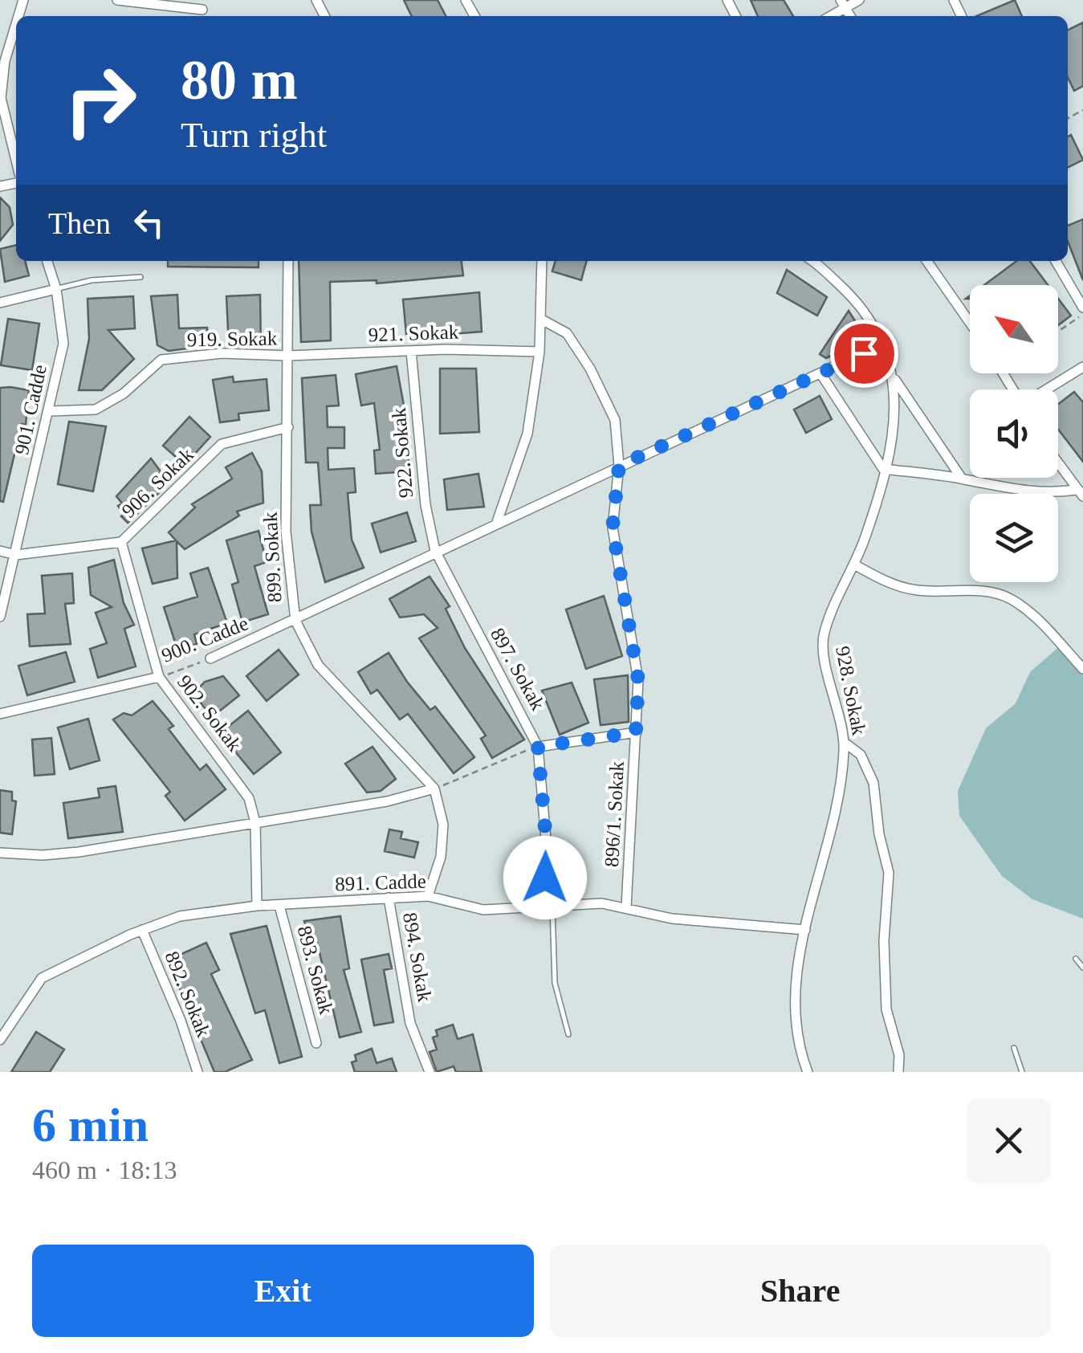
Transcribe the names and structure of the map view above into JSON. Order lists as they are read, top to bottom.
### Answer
{
  "streets": {
    "street": [
      "921. Sokak",
      "919. Sokak",
      "901. Cadde",
      "922. Sokak",
      "906. Sokak",
      "899. Sokak",
      "900. Cadde",
      "897. Sokak",
      "928. Sokak",
      "902. Sokak",
      "896/1. Sokak",
      "891. Cadde",
      "894. Sokak",
      "893. Sokak",
      "892. Sokak"
    ]
  },
  "crossings": [
    ["921. Sokak", "919. Sokak"],
    ["921. Sokak", "922. Sokak"],
    ["921. Sokak", "899. Sokak"],
    ["919. Sokak", "901. Cadde"],
    ["919. Sokak", "899. Sokak"],
    ["901. Cadde", "906. Sokak"],
    ["922. Sokak", "900. Cadde"],
    ["922. Sokak", "897. Sokak"],
    ["906. Sokak", "899. Sokak"],
    ["906. Sokak", "902. Sokak"],
    ["899. Sokak", "900. Cadde"],
    ["900. Cadde", "897. Sokak"],
    ["900. Cadde", "928. Sokak"],
    ["900. Cadde", "902. Sokak"],
    ["900. Cadde", "896/1. Sokak"],
    ["897. Sokak", "891. Cadde"],
    ["928. Sokak", "891. Cadde"],
    ["902. Sokak", "891. Cadde"],
    ["896/1. Sokak", "891. Cadde"],
    ["891. Cadde", "894. Sokak"],
    ["891. Cadde", "893. Sokak"],
    ["891. Cadde", "892. Sokak"]
  ],
  "north": "top left",
  "page": {
    "turn": ["80 m", "Turn right"],
    "then": "Then",
    "heading": ["6 min", "460 m · 18:13"],
    "buttons": ["Exit", "Share"]
  }
}
